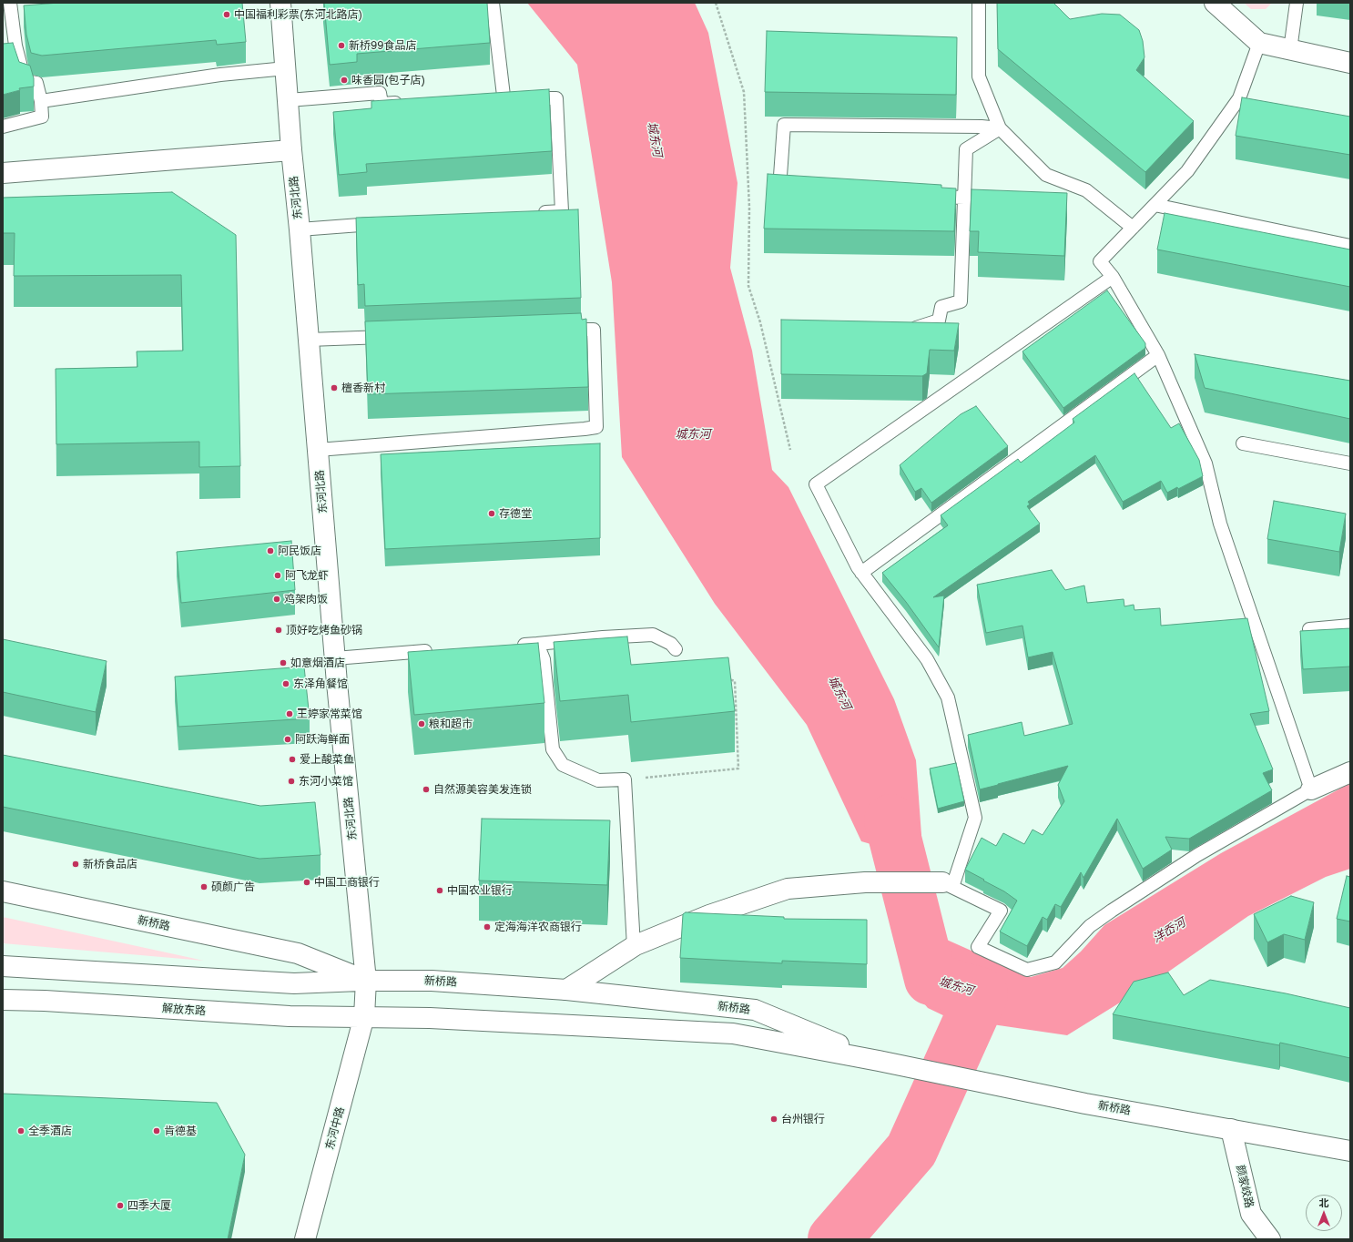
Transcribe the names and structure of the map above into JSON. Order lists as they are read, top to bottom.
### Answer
{
  "streets": {
    "street": [
      "东河北路",
      "新桥路",
      "解放东路",
      "东河中路",
      "颜家峧路"
    ]
  },
  "crossings": [
    ["东河北路", "新桥路"],
    ["东河北路", "解放东路"],
    ["东河北路", "东河中路"],
    ["新桥路", "解放东路"],
    ["新桥路", "东河中路"],
    ["新桥路", "颜家峧路"],
    ["解放东路", "东河中路"]
  ],
  "water": ["城东河", "洋岙河"],
  "places": [
    "中国福利彩票(东河北路店)",
    "新桥99食品店",
    "味香园(包子店)",
    "檀香新村",
    "存德堂",
    "阿民饭店",
    "阿飞龙虾",
    "鸡架肉饭",
    "顶好吃烤鱼砂锅",
    "如意烟酒店",
    "东泽角餐馆",
    "王婷家常菜馆",
    "粮和超市",
    "阿跃海鲜面",
    "爱上酸菜鱼",
    "东河小菜馆",
    "自然源美容美发连锁",
    "新桥食品店",
    "中国工商银行",
    "硕颜广告",
    "中国农业银行",
    "定海海洋农商银行",
    "台州银行",
    "全季酒店",
    "肯德基",
    "四季大厦"
  ],
  "north": "top"
}
